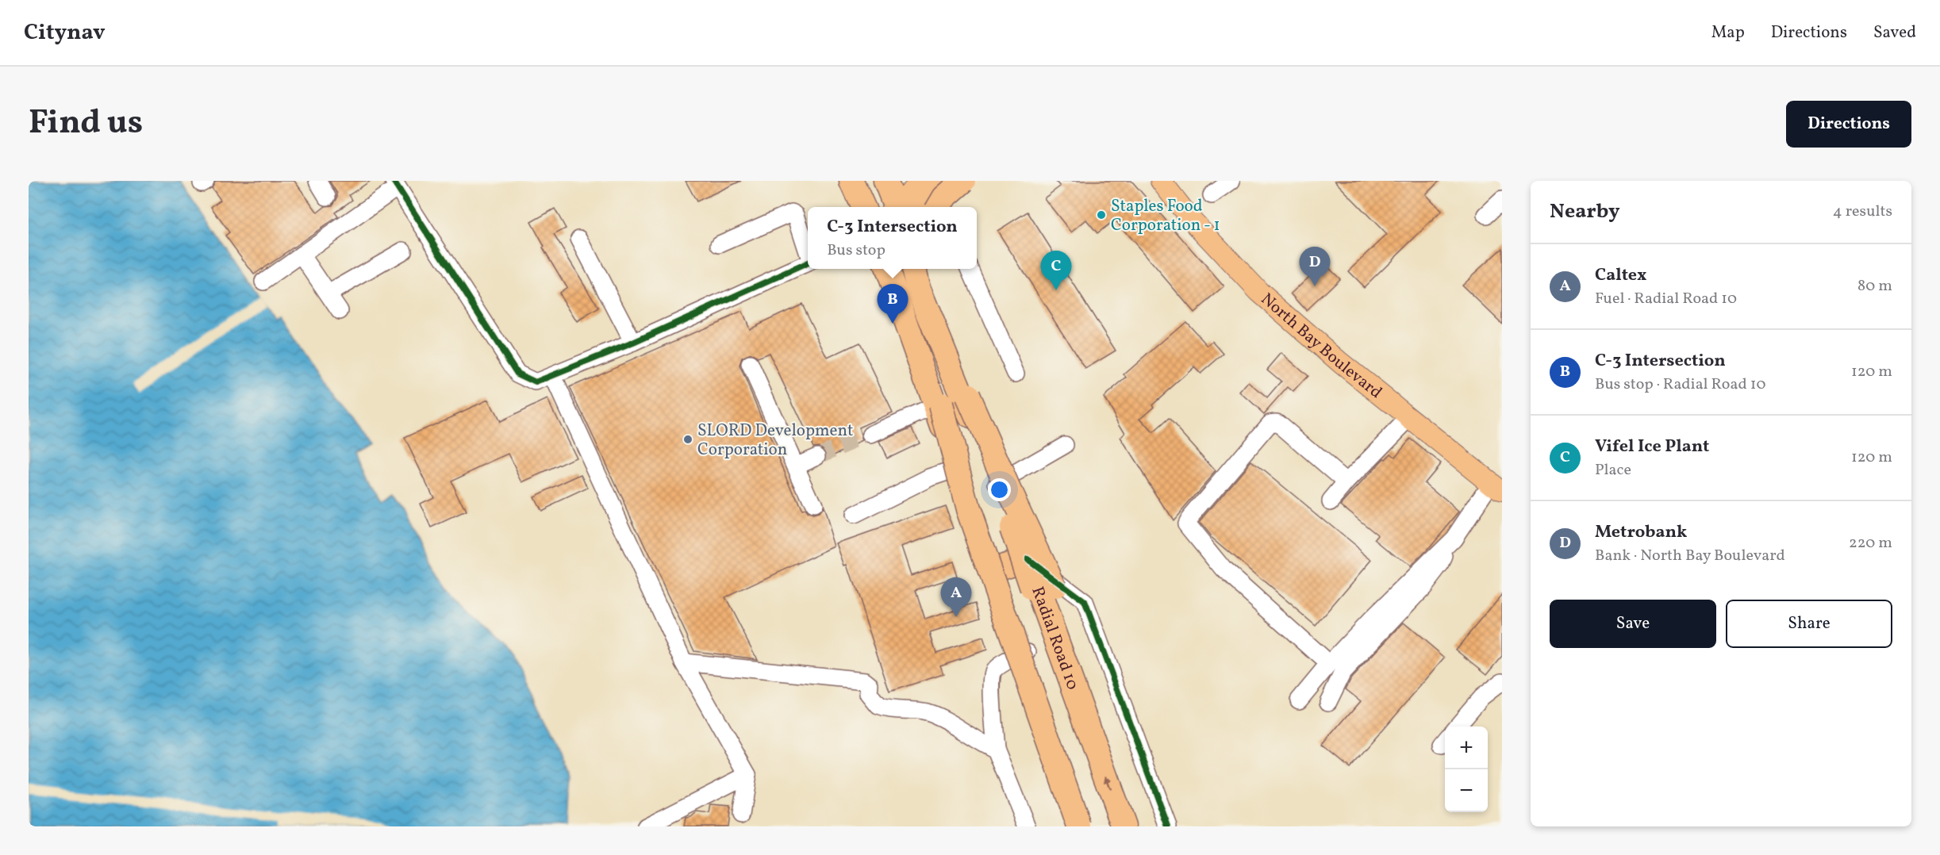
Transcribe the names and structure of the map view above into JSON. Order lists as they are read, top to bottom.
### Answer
{
  "streets": {
    "highway": ["Radial Road 10"],
    "main road": ["North Bay Boulevard"]
  },
  "places": ["Staples Food Corporation - 1", "SLORD Development Corporation"],
  "page": {
    "header": "Citynav",
    "nav": ["Map", "Directions", "Saved"],
    "title": "Find us",
    "buttons": [
      "Directions",
      ["Save", "Share"]
    ],
    "heading": ["Nearby", "4 results"],
    "popup": ["C-3 Intersection", "Bus stop"],
    "list": [
      {
        "mark": "A",
        "name": "Caltex",
        "note": "Fuel · Radial Road 10",
        "value": "80 m"
      },
      {
        "mark": "B",
        "name": "C-3 Intersection",
        "note": "Bus stop · Radial Road 10",
        "value": "120 m"
      },
      {
        "mark": "C",
        "name": "Vifel Ice Plant",
        "note": "Place",
        "value": "120 m"
      },
      {
        "mark": "D",
        "name": "Metrobank",
        "note": "Bank · North Bay Boulevard",
        "value": "220 m"
      }
    ],
    "pins": [
      "D",
      "C",
      "B",
      "A"
    ],
    "map_buttons": ["+", "−"]
  }
}
